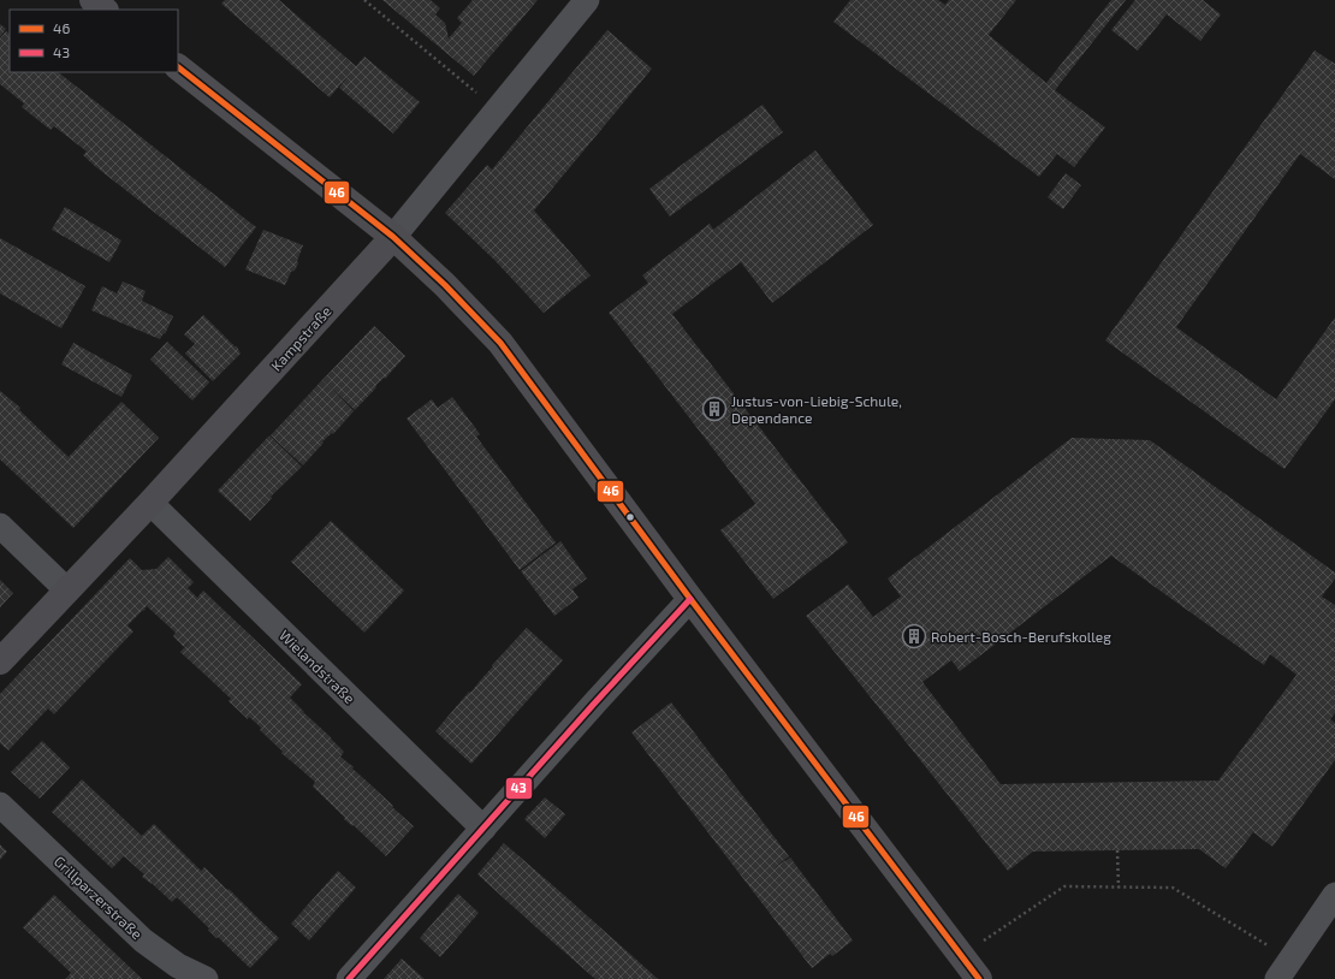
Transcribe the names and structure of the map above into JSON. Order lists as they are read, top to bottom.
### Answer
{
  "streets": {
    "street": ["Kampstraße", "Wielandstraße", "Grillparzerstraße"]
  },
  "crossings": [
    ["Kampstraße", "Wielandstraße"]
  ],
  "places": {
    "building": ["Justus-von-Liebig-Schule, Dependance", "Robert-Bosch-Berufskolleg"]
  },
  "lines": ["transit line 46", "transit line 43"],
  "legend": ["46", "43"]
}
